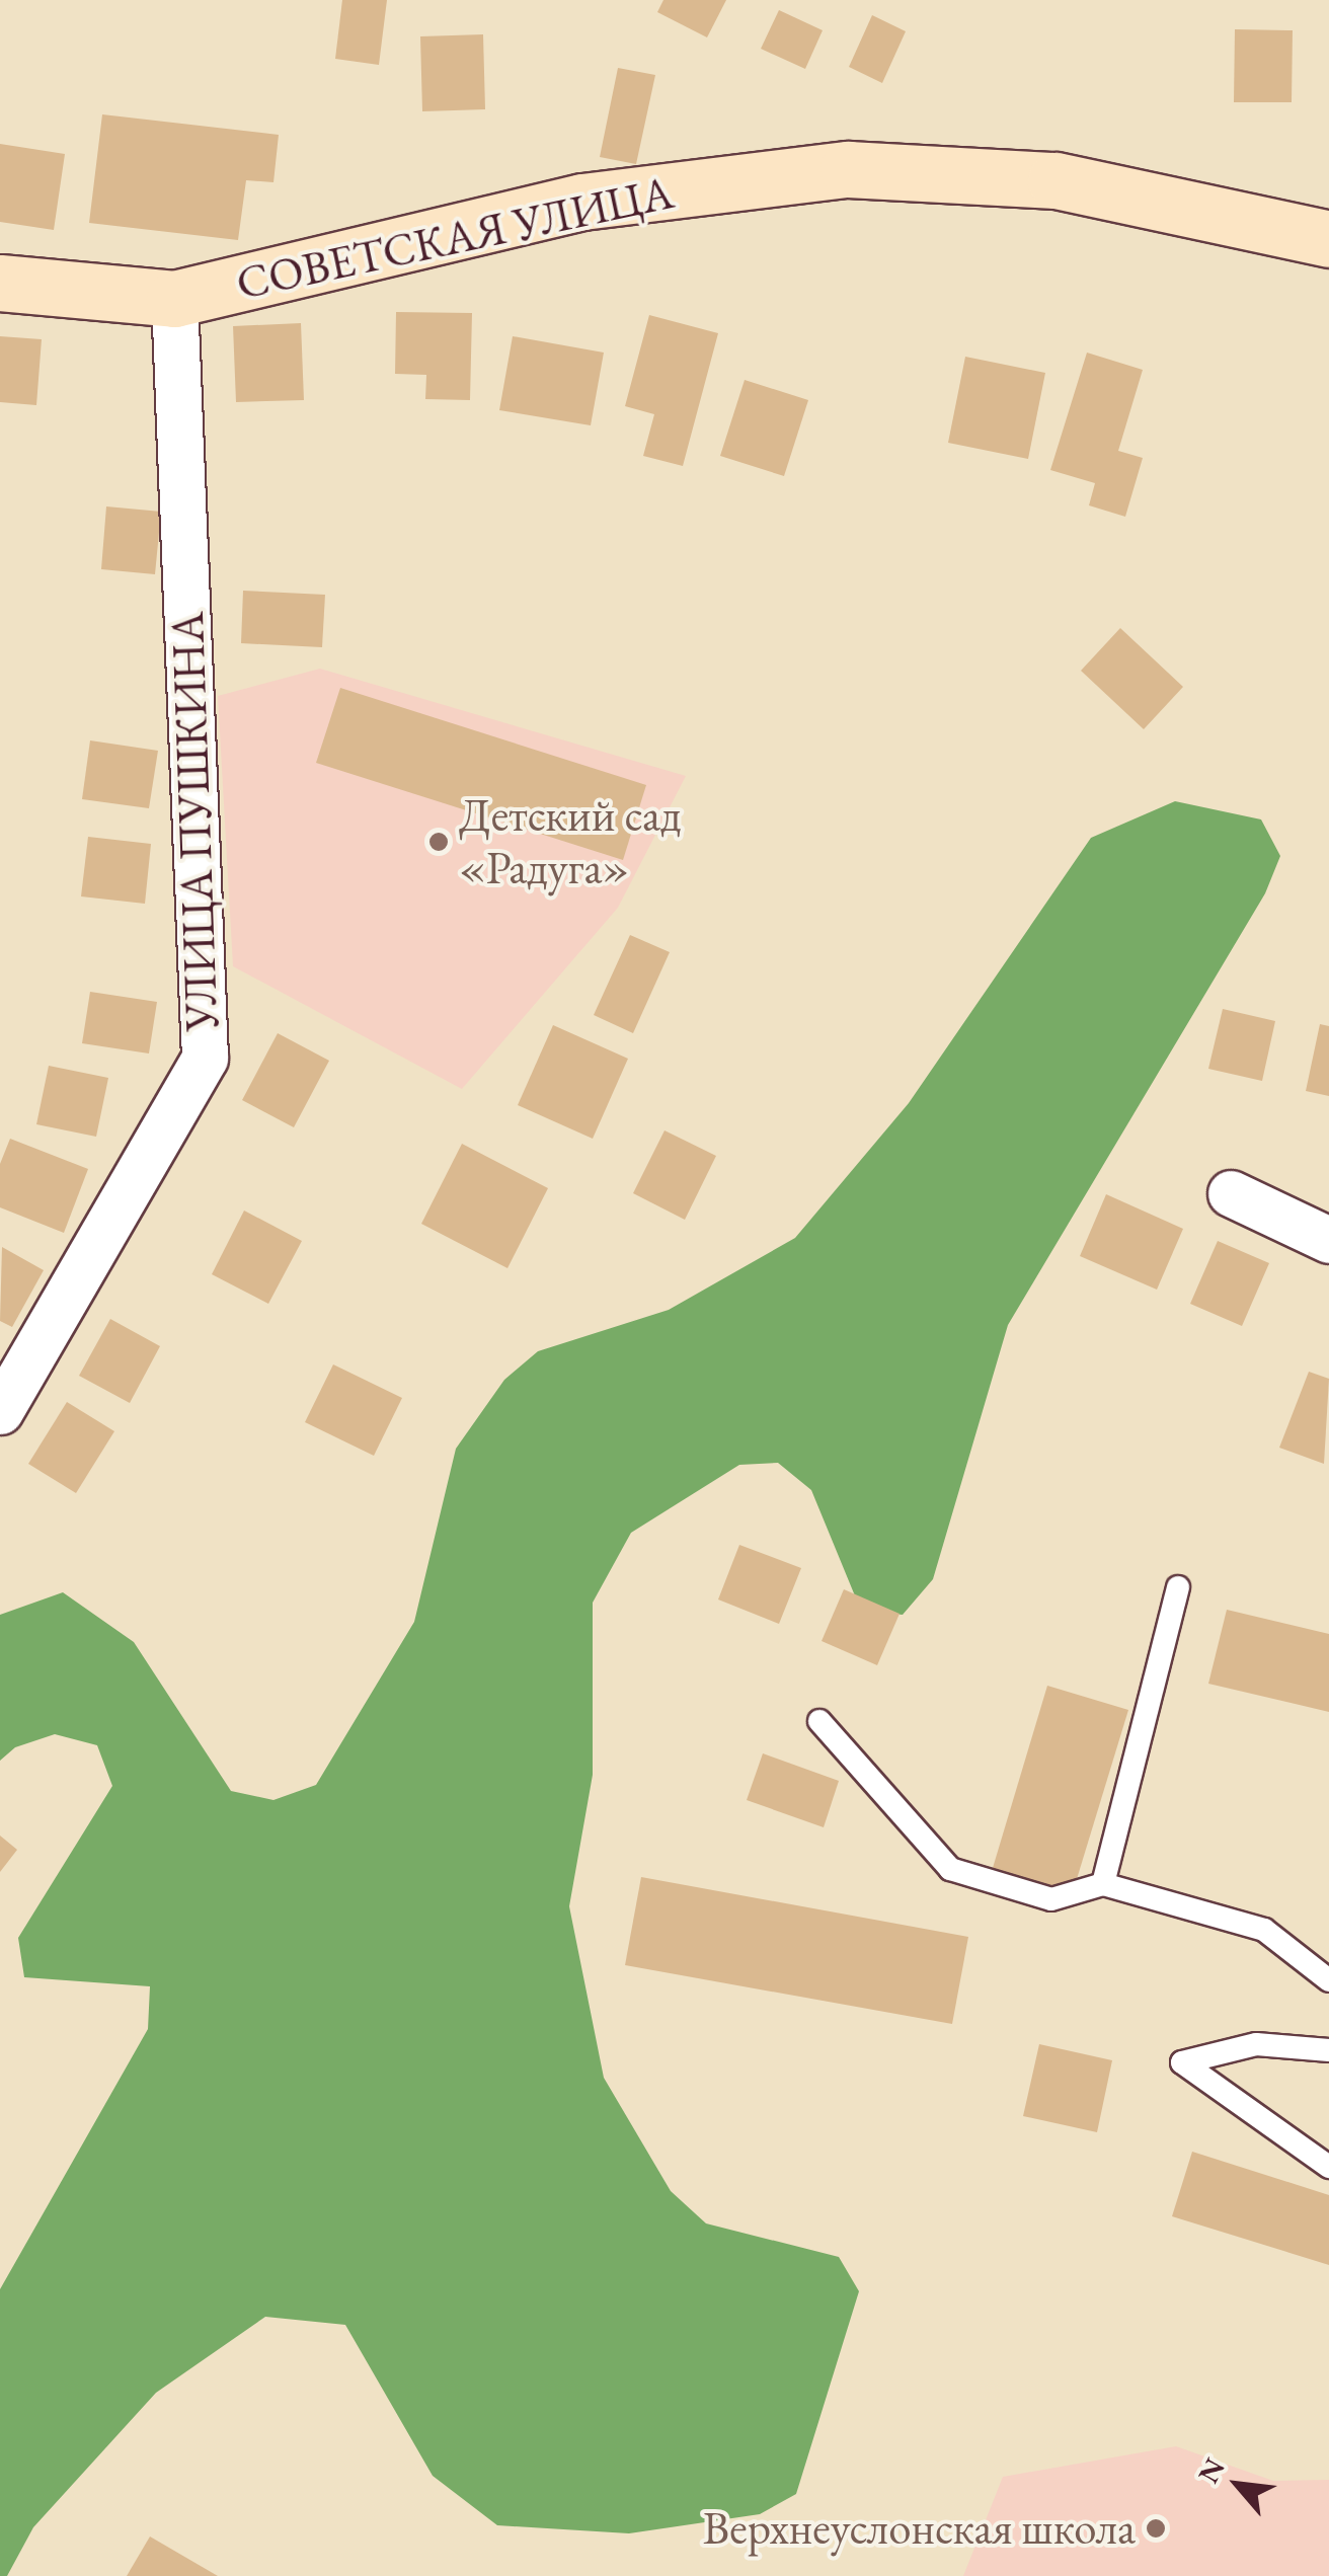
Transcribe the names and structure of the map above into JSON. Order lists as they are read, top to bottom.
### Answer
{
  "streets": {
    "street": ["СОВЕТСКАЯ УЛИЦА", "УЛИЦА ПУШКИНА"]
  },
  "crossings": [
    ["СОВЕТСКАЯ УЛИЦА", "УЛИЦА ПУШКИНА"]
  ],
  "places": ["Детский сад «Радуга»", "Верхнеуслонская школа"],
  "north": "top left"
}
